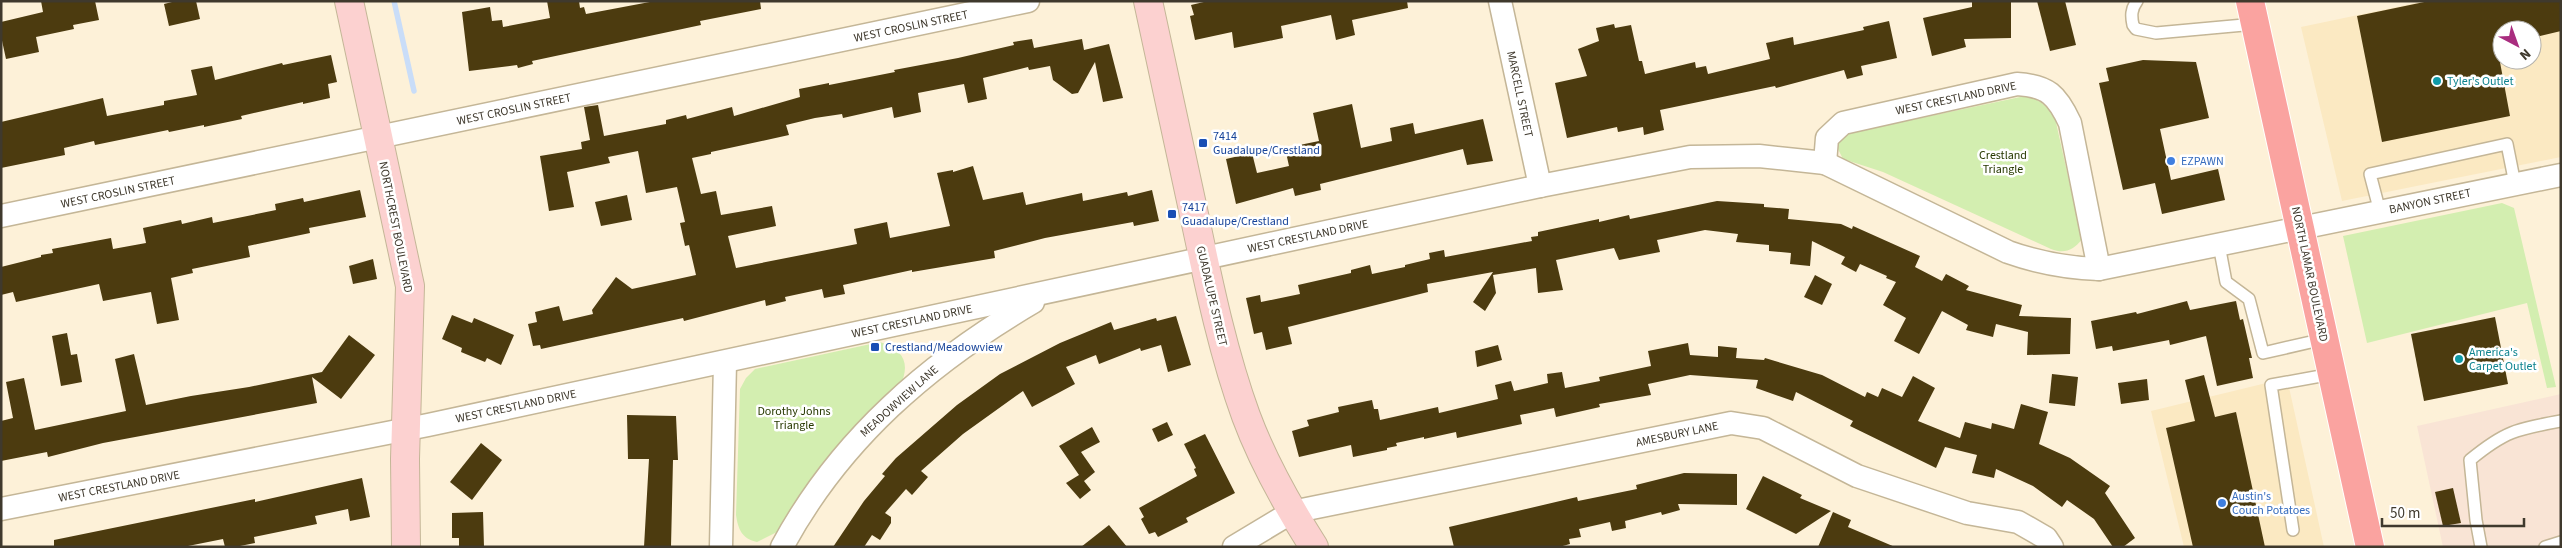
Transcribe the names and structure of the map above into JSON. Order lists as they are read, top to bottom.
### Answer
{
  "streets": {
    "main road": ["NORTH LAMAR BOULEVARD"],
    "street": [
      "WEST CROSLIN STREET",
      "MARCELL STREET",
      "WEST CRESTLAND DRIVE",
      "BANYON STREET",
      "NORTHCREST BOULEVARD",
      "GUADALUPE STREET",
      "MEADOWVIEW LANE",
      "AMESBURY LANE"
    ]
  },
  "crossings": [
    ["WEST CROSLIN STREET", "NORTHCREST BOULEVARD"],
    ["MARCELL STREET", "WEST CRESTLAND DRIVE"],
    ["WEST CRESTLAND DRIVE", "BANYON STREET"],
    ["WEST CRESTLAND DRIVE", "NORTHCREST BOULEVARD"],
    ["WEST CRESTLAND DRIVE", "NORTH LAMAR BOULEVARD"],
    ["WEST CRESTLAND DRIVE", "GUADALUPE STREET"],
    ["WEST CRESTLAND DRIVE", "MEADOWVIEW LANE"],
    ["BANYON STREET", "NORTH LAMAR BOULEVARD"],
    ["GUADALUPE STREET", "AMESBURY LANE"]
  ],
  "parks": ["Crestland Triangle", "Dorothy Johns Triangle"],
  "places": {
    "other": [
      "Tyler's Outlet",
      "EZPAWN",
      "America's Carpet Outlet",
      "Austin's Couch Potatoes"
    ],
    "transit": ["7414 Guadalupe/Crestland", "7417 Guadalupe/Crestland", "Crestland/Meadowview"]
  },
  "scale_bar": "50 m",
  "north": "bottom right"
}
